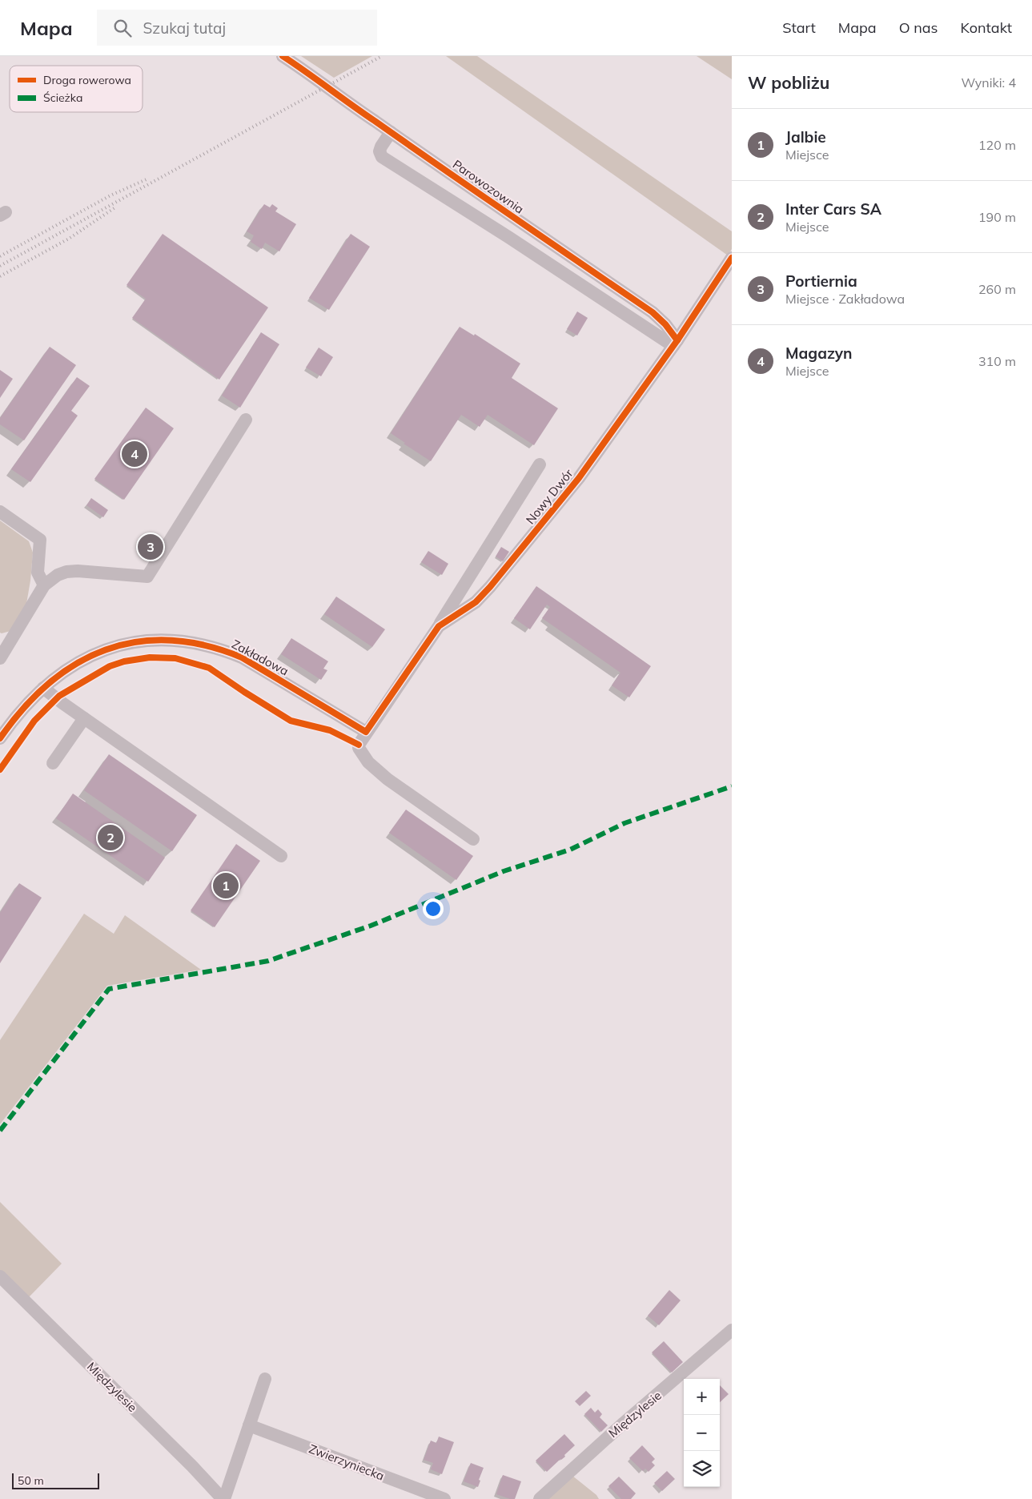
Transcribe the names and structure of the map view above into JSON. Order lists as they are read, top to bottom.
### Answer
{
  "streets": {
    "street": [
      "Parowozownia",
      "Nowy Dwór",
      "Zakładowa",
      "Międzylesie",
      "Zwierzyniecka"
    ]
  },
  "crossings": [
    ["Parowozownia", "Nowy Dwór"],
    ["Nowy Dwór", "Zakładowa"]
  ],
  "legend": ["Droga rowerowa", "Ścieżka"],
  "scale_bar": "50 m",
  "page": {
    "header": "Mapa",
    "search": "Szukaj tutaj",
    "nav": [
      "Start",
      "Mapa",
      "O nas",
      "Kontakt"
    ],
    "heading": ["W pobliżu", "Wyniki: 4"],
    "list": [
      {
        "mark": "1",
        "name": "Jalbie",
        "note": "Miejsce",
        "value": "120 m"
      },
      {
        "mark": "2",
        "name": "Inter Cars SA",
        "note": "Miejsce",
        "value": "190 m"
      },
      {
        "mark": "3",
        "name": "Portiernia",
        "note": "Miejsce · Zakładowa",
        "value": "260 m"
      },
      {
        "mark": "4",
        "name": "Magazyn",
        "note": "Miejsce",
        "value": "310 m"
      }
    ],
    "pins": [
      "4",
      "3",
      "2",
      "1"
    ],
    "map_buttons": ["+", "−"],
    "scale": "50 m"
  }
}
